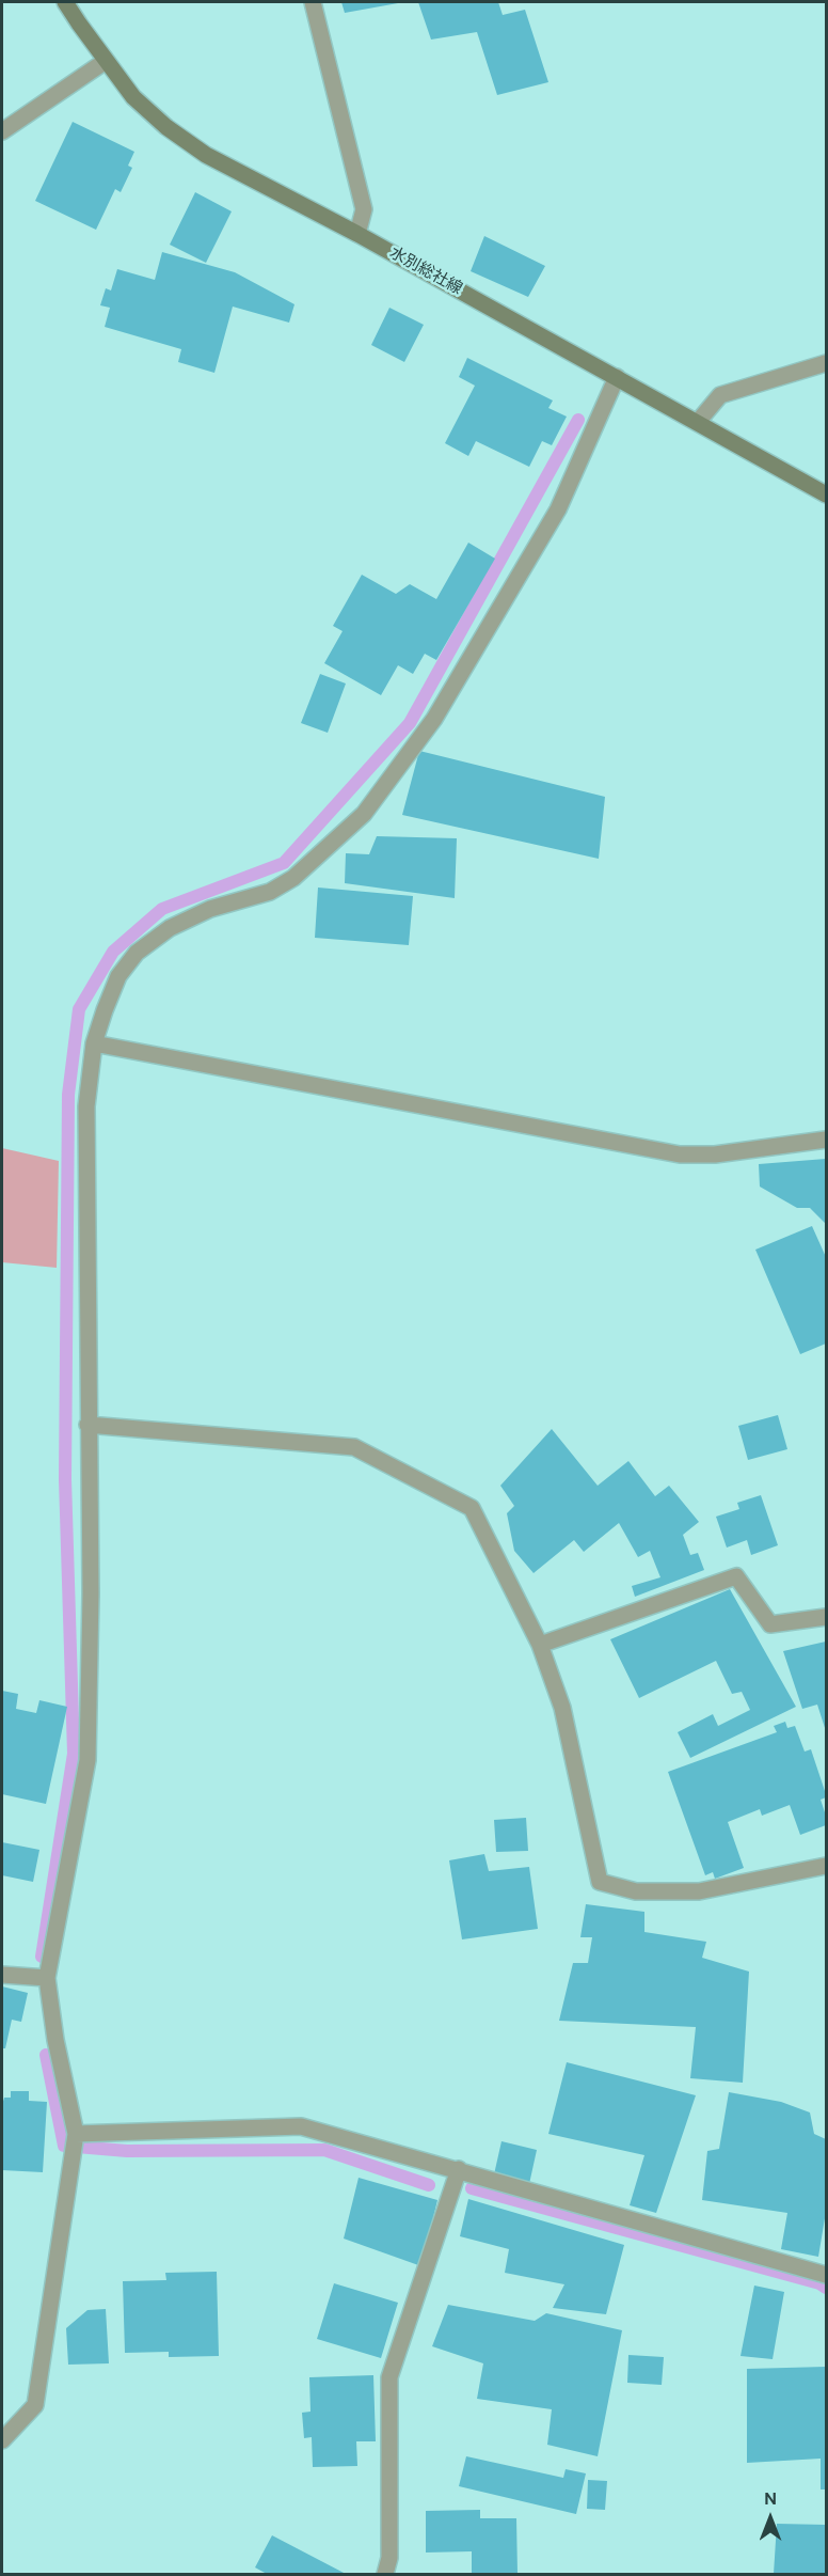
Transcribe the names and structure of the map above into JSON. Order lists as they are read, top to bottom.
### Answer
{
  "streets": {
    "main road": ["水別総社線"]
  },
  "north": "top"
}
